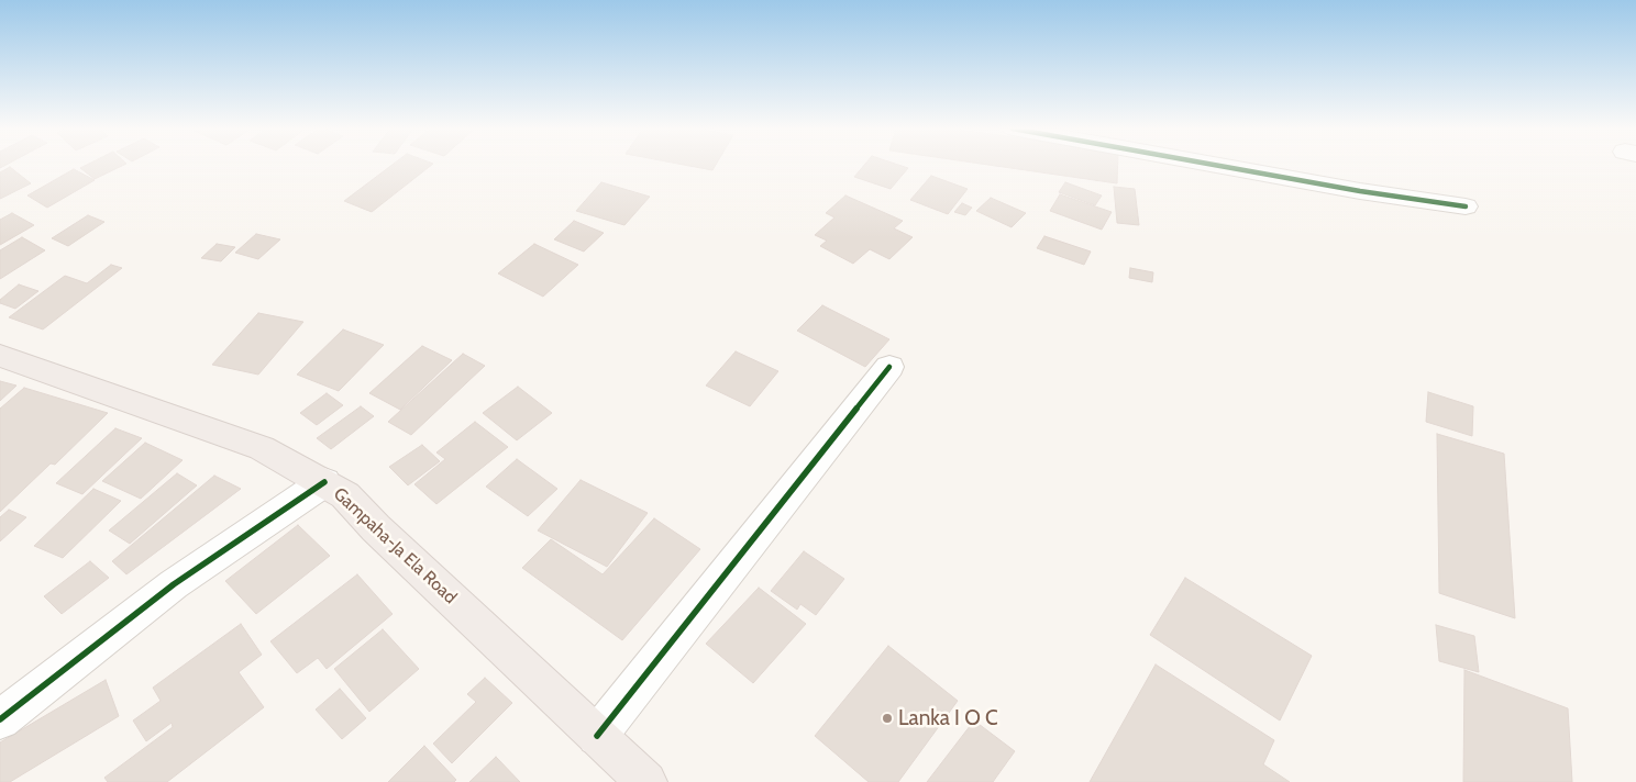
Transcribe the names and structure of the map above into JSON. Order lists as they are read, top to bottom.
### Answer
{
  "streets": {
    "highway": ["Gampaha-Ja Ela Road"]
  },
  "places": ["Lanka I O C"]
}
